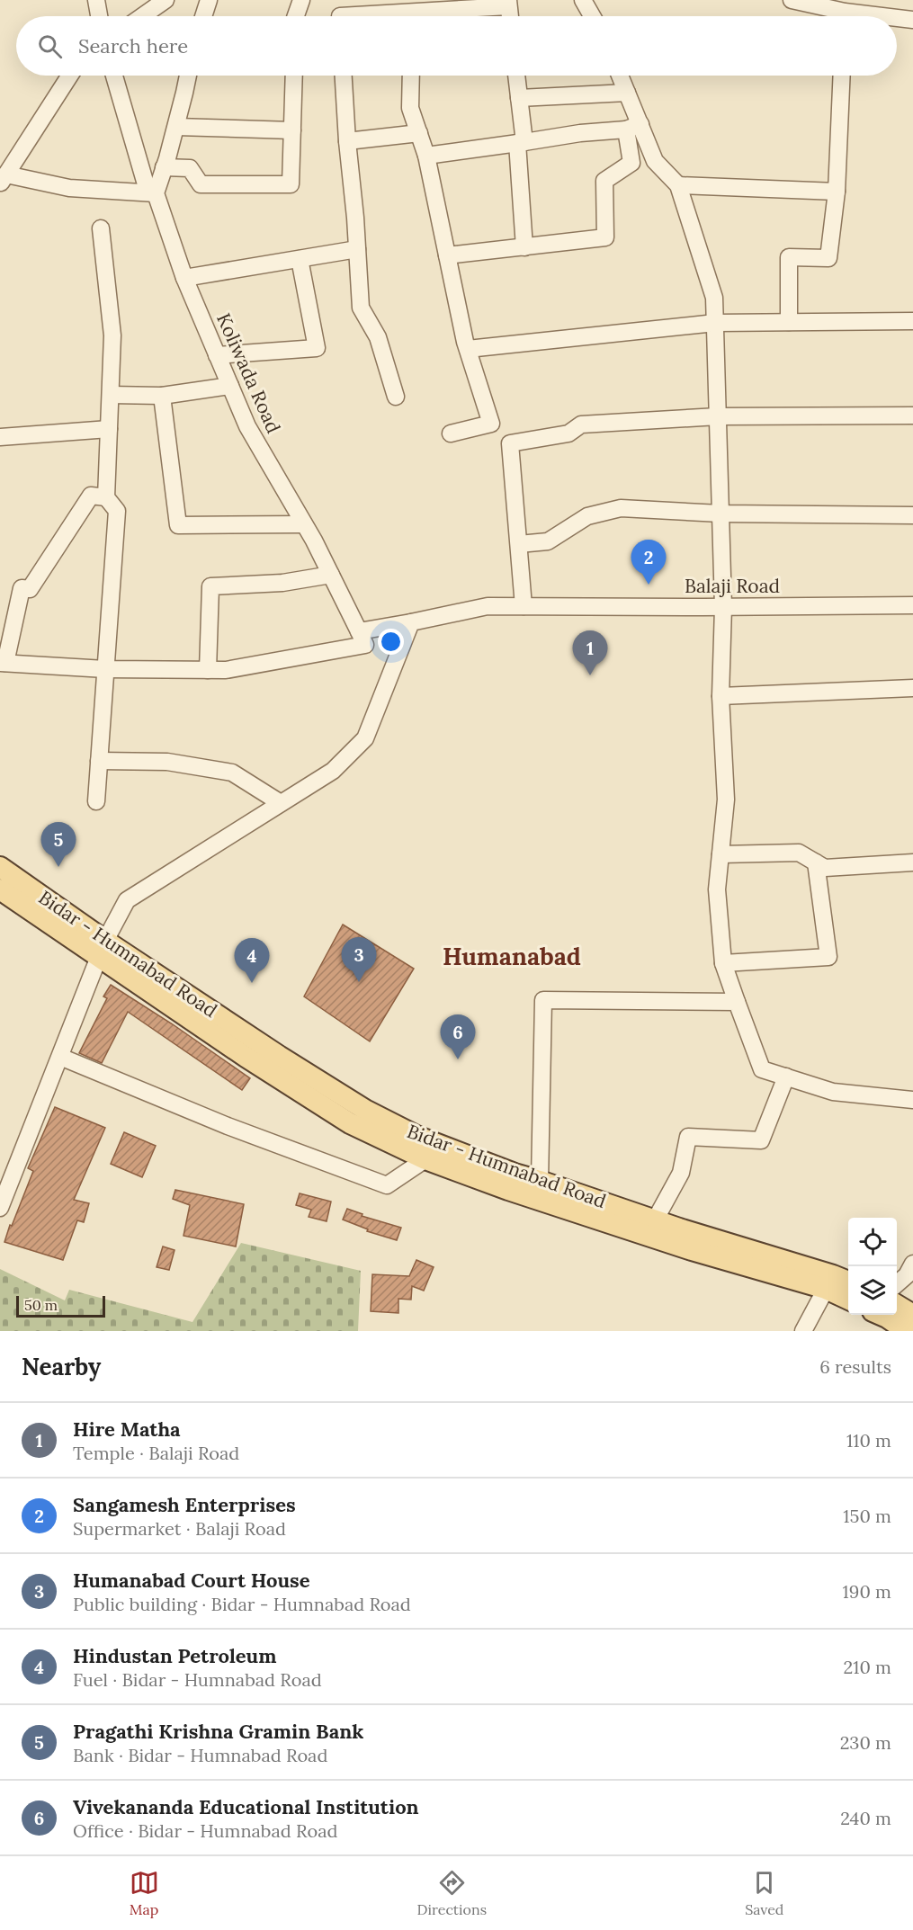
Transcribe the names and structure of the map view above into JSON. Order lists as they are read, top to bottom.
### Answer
{
  "streets": {
    "main road": ["Bidar - Humnabad Road"],
    "street": ["Koliwada Road", "Balaji Road"]
  },
  "districts": ["Humanabad"],
  "scale_bar": "50 m",
  "page": {
    "search": "Search here",
    "pins": [
      "2",
      "1",
      "5",
      "3",
      "4",
      "6"
    ],
    "scale": "50 m",
    "heading": ["Nearby", "6 results"],
    "list": [
      {
        "mark": "1",
        "name": "Hire Matha",
        "note": "Temple · Balaji Road",
        "value": "110 m"
      },
      {
        "mark": "2",
        "name": "Sangamesh Enterprises",
        "note": "Supermarket · Balaji Road",
        "value": "150 m"
      },
      {
        "mark": "3",
        "name": "Humanabad Court House",
        "note": "Public building · Bidar - Humnabad Road",
        "value": "190 m"
      },
      {
        "mark": "4",
        "name": "Hindustan Petroleum",
        "note": "Fuel · Bidar - Humnabad Road",
        "value": "210 m"
      },
      {
        "mark": "5",
        "name": "Pragathi Krishna Gramin Bank",
        "note": "Bank · Bidar - Humnabad Road",
        "value": "230 m"
      },
      {
        "mark": "6",
        "name": "Vivekananda Educational Institution",
        "note": "Office · Bidar - Humnabad Road",
        "value": "240 m"
      }
    ],
    "nav": ["Map", "Directions", "Saved"]
  }
}
